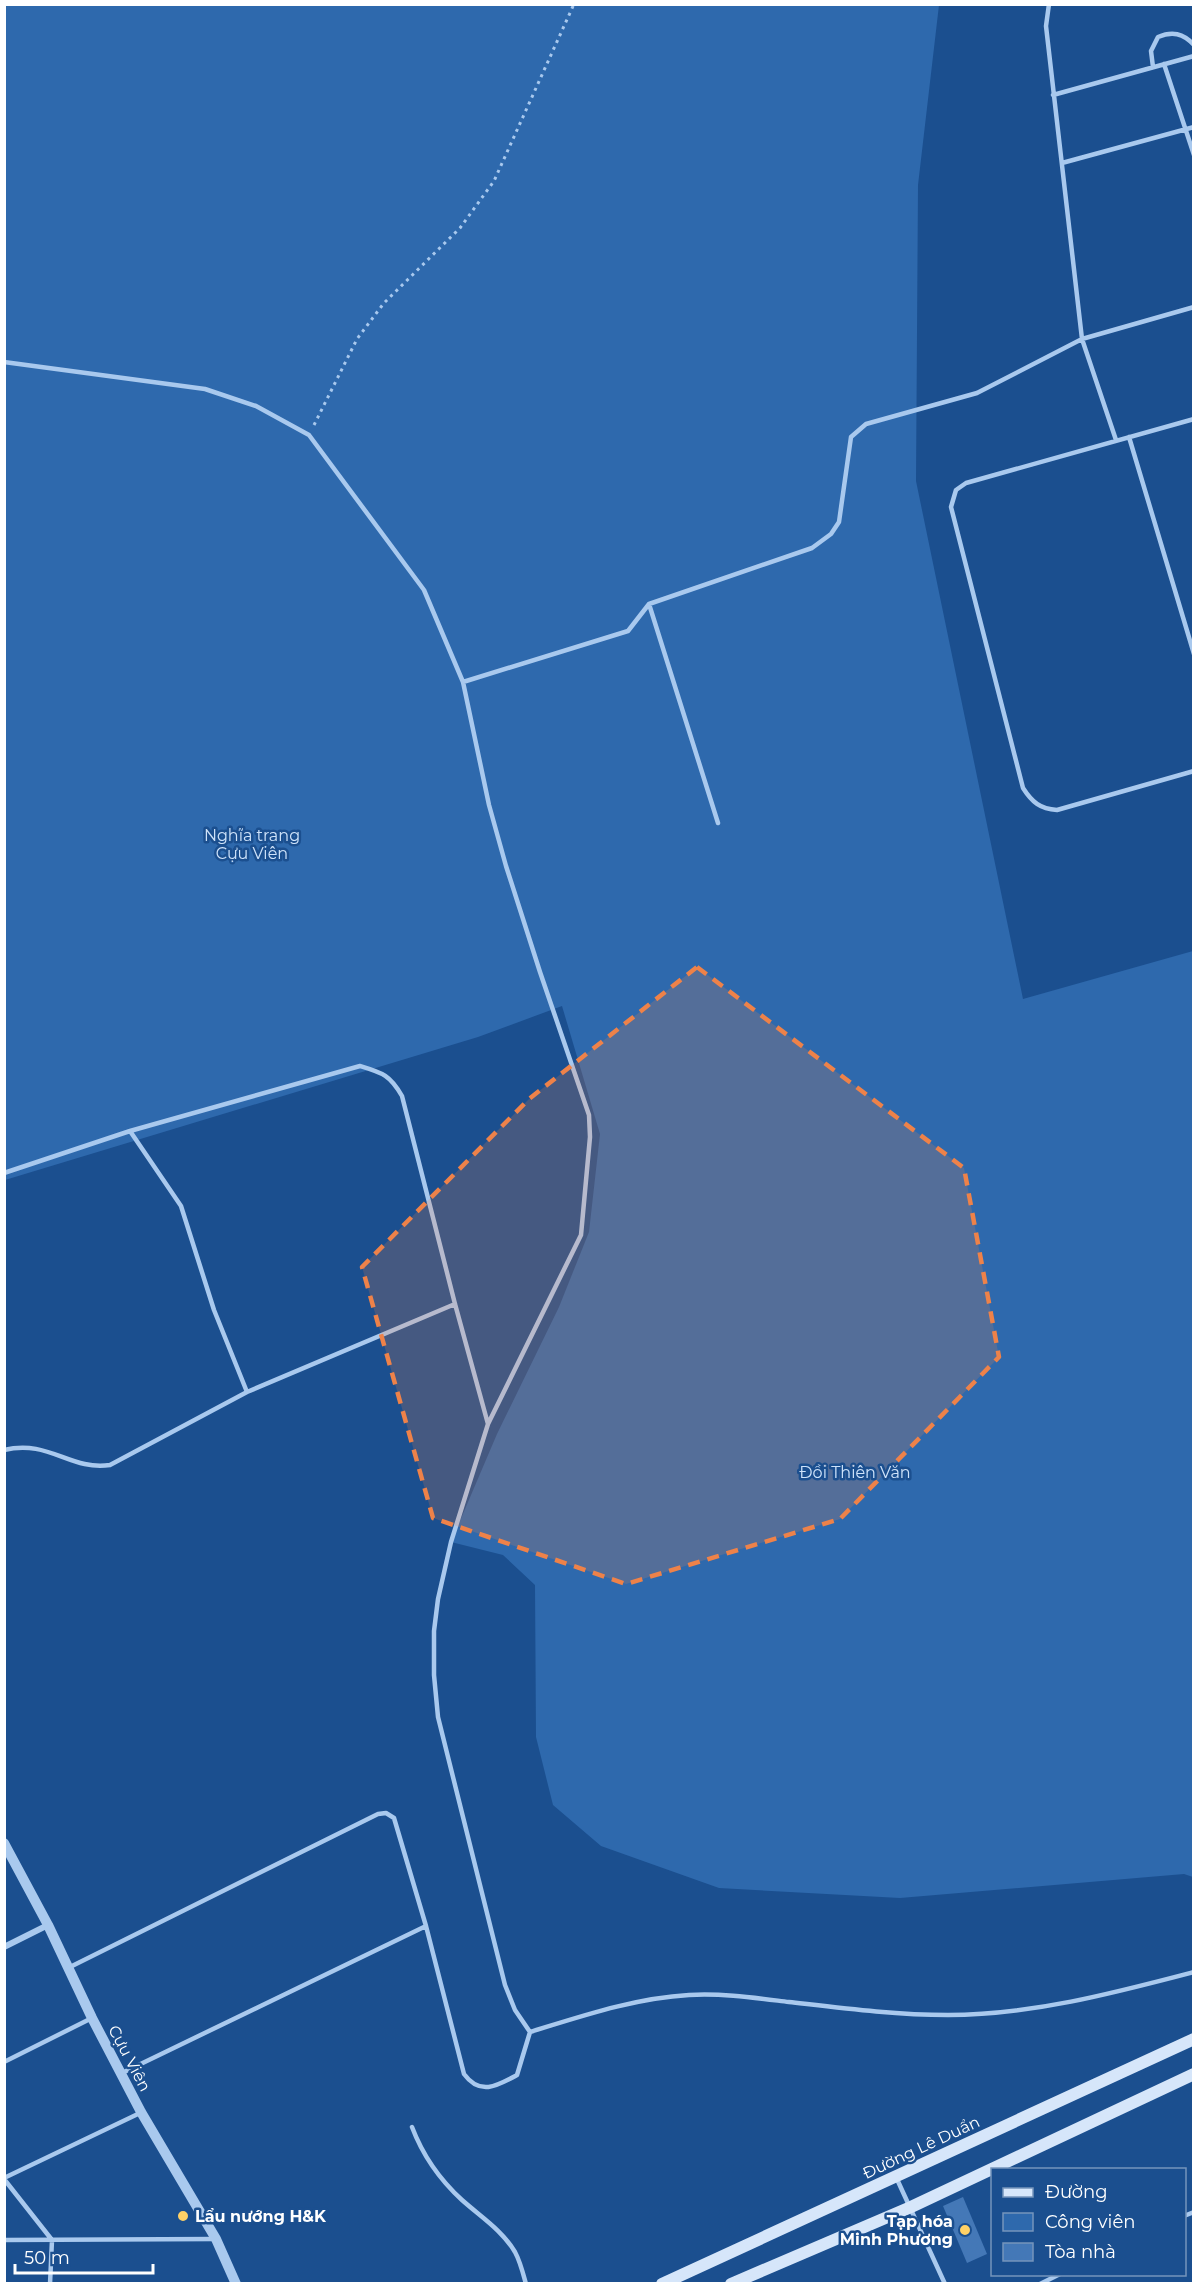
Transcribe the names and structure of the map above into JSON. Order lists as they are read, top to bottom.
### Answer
{
  "streets": {
    "main road": ["Đường Lê Duẩn"],
    "street": ["Cựu Viên"]
  },
  "parks": ["Nghĩa trang Cựu Viên", "Đồi Thiên Văn"],
  "places": ["Lẩu nướng H&K", "Tạp hóa Minh Phương"],
  "legend": ["Đường", "Công viên", "Tòa nhà"],
  "scale_bar": "50 m"
}
